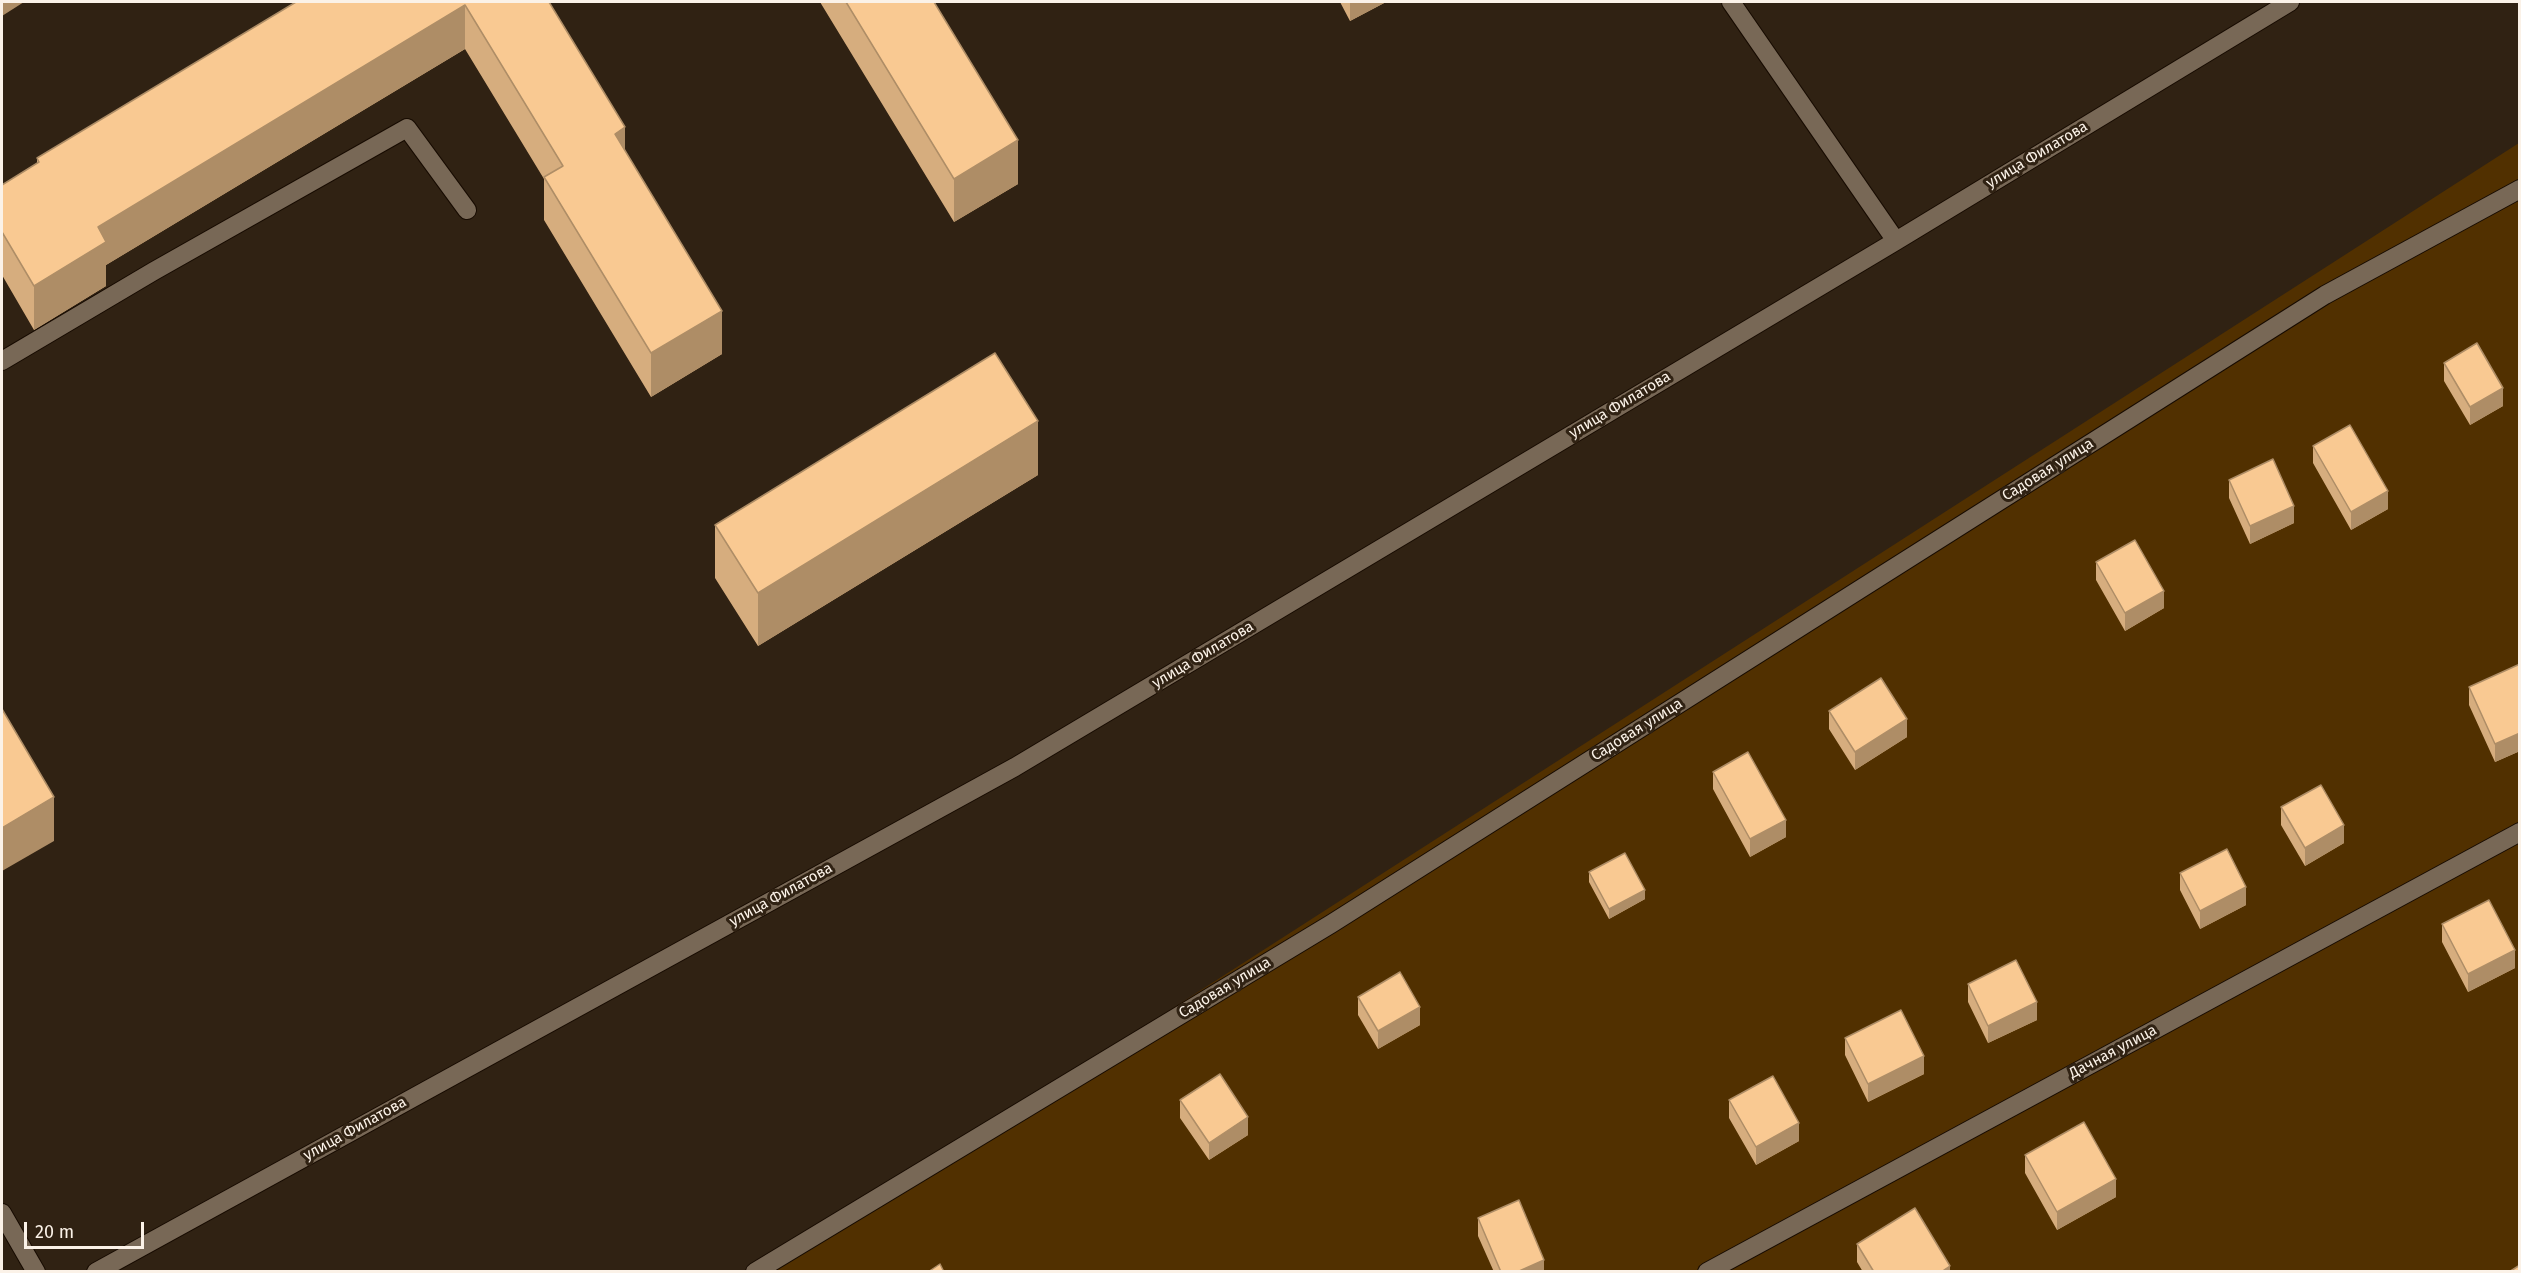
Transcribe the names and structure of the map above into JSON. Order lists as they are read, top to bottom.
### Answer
{
  "streets": {
    "street": ["улица Филатова", "Садовая улица", "Дачная улица"]
  },
  "scale_bar": "20 m"
}
